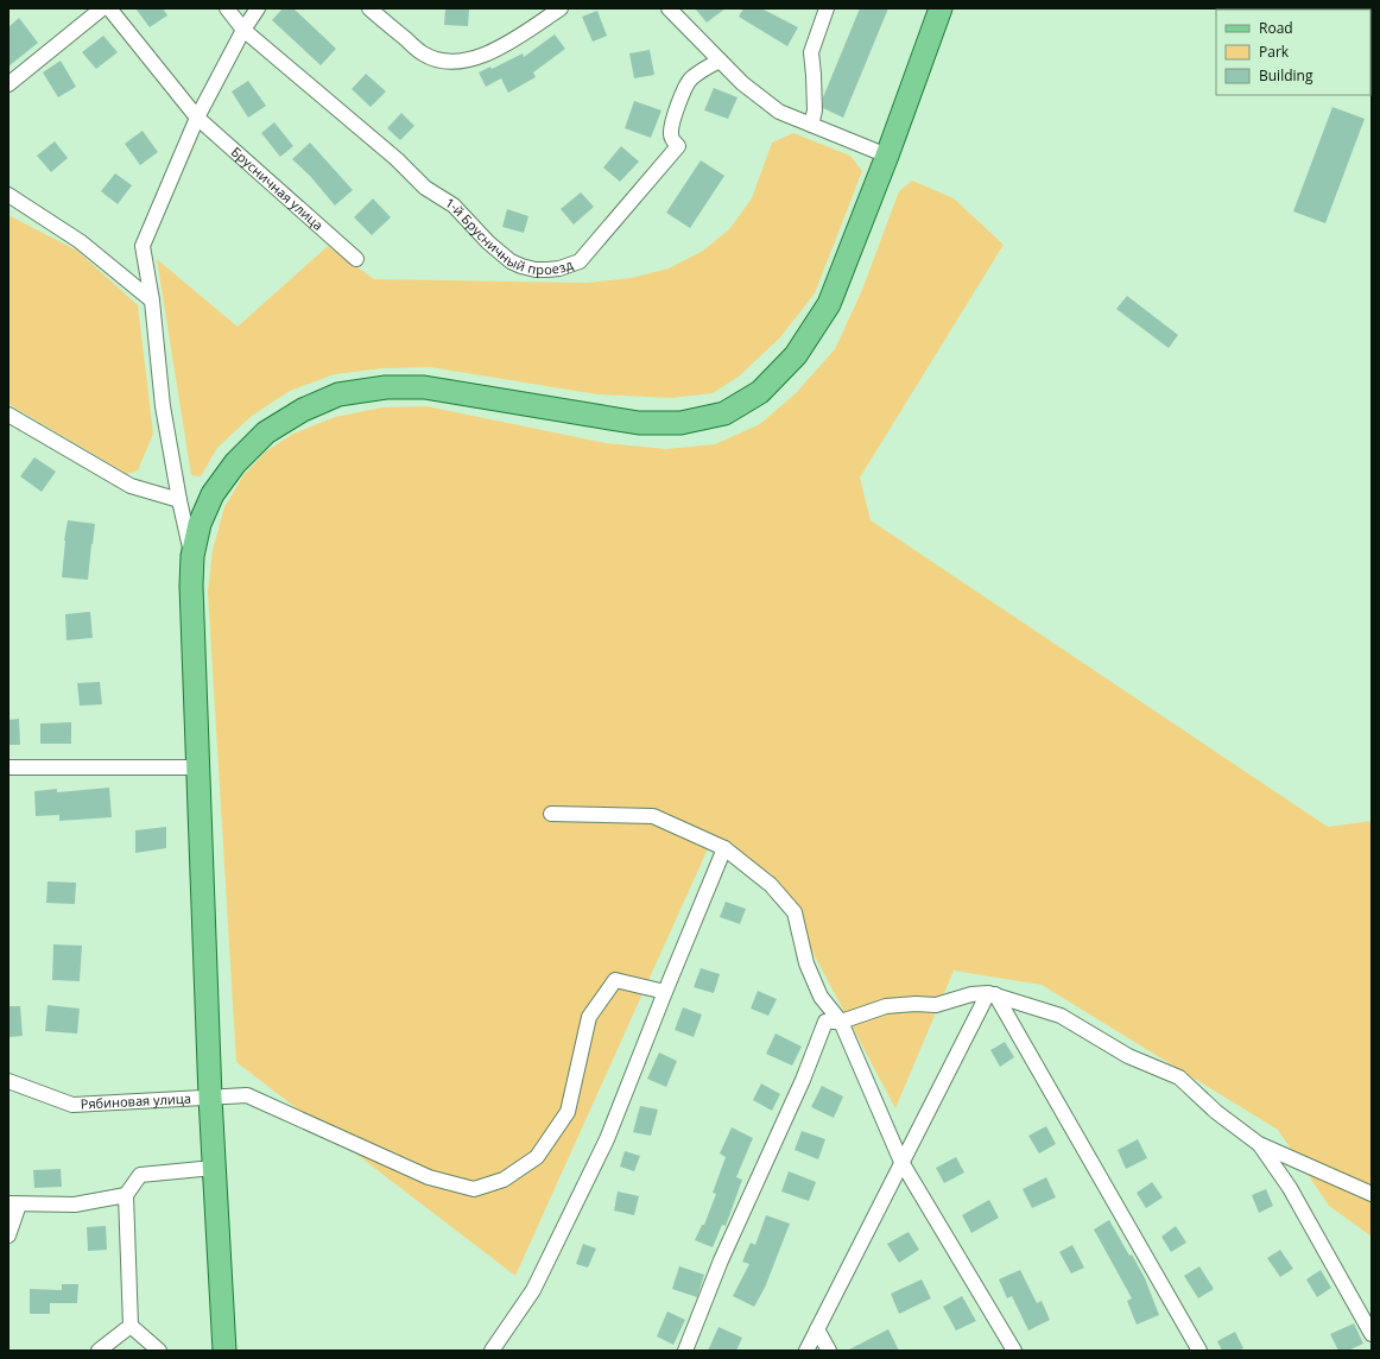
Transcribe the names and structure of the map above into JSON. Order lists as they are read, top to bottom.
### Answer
{
  "streets": {
    "street": ["Брусничная улица", "1-й Брусничный проезд", "Рябиновая улица"]
  },
  "legend": ["Road", "Park", "Building"]
}
